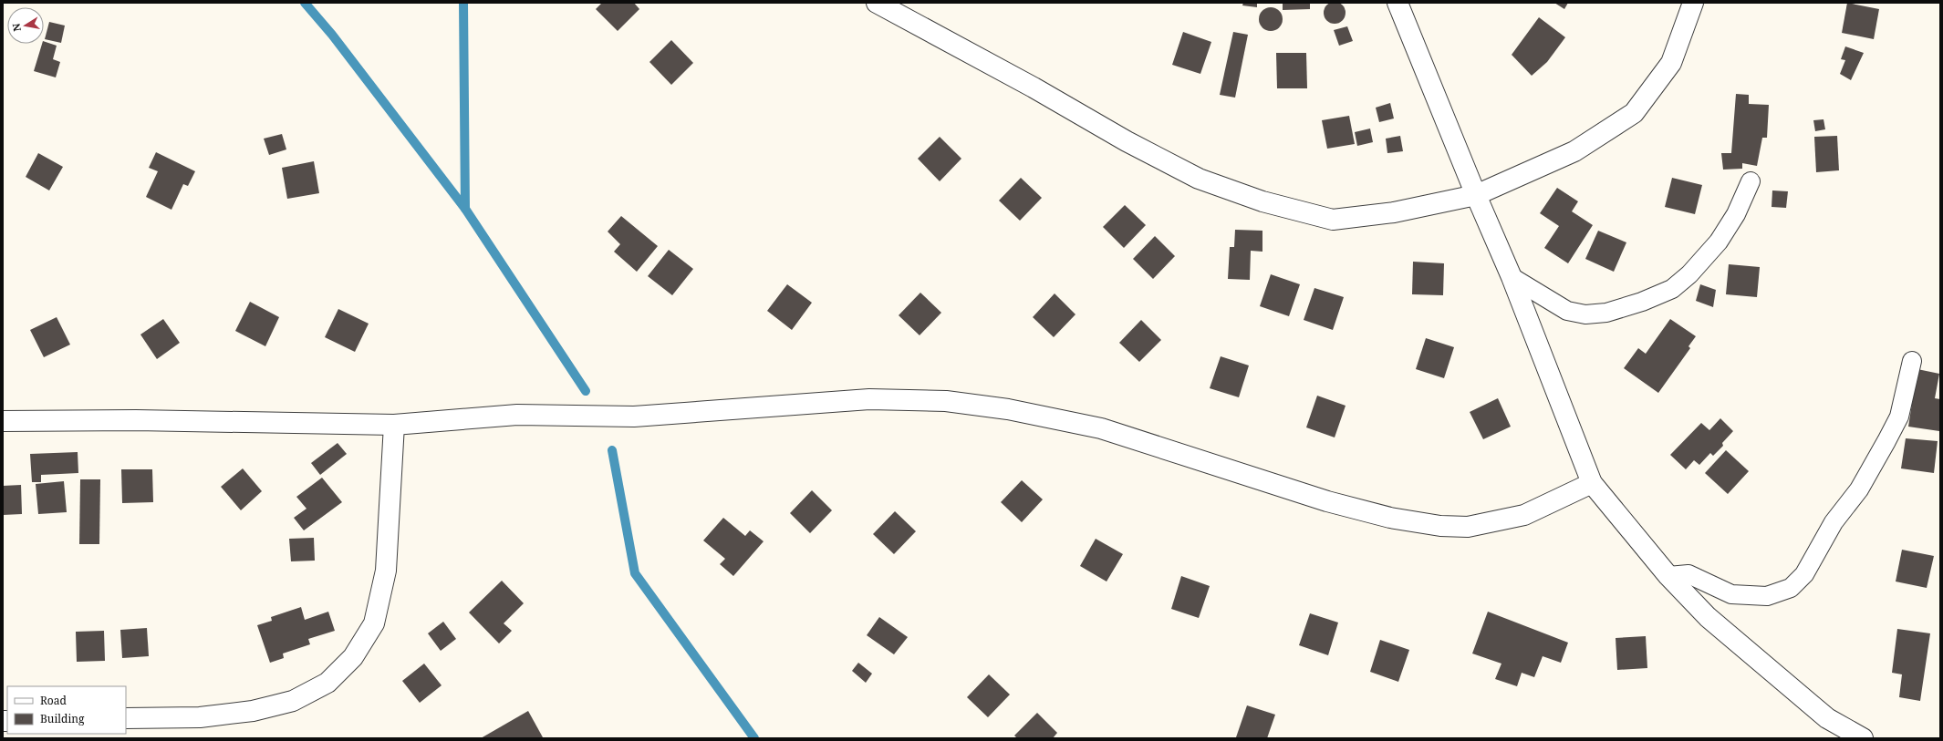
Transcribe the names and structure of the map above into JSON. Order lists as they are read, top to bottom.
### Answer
{
  "legend": ["Road", "Building"],
  "north": "left"
}
